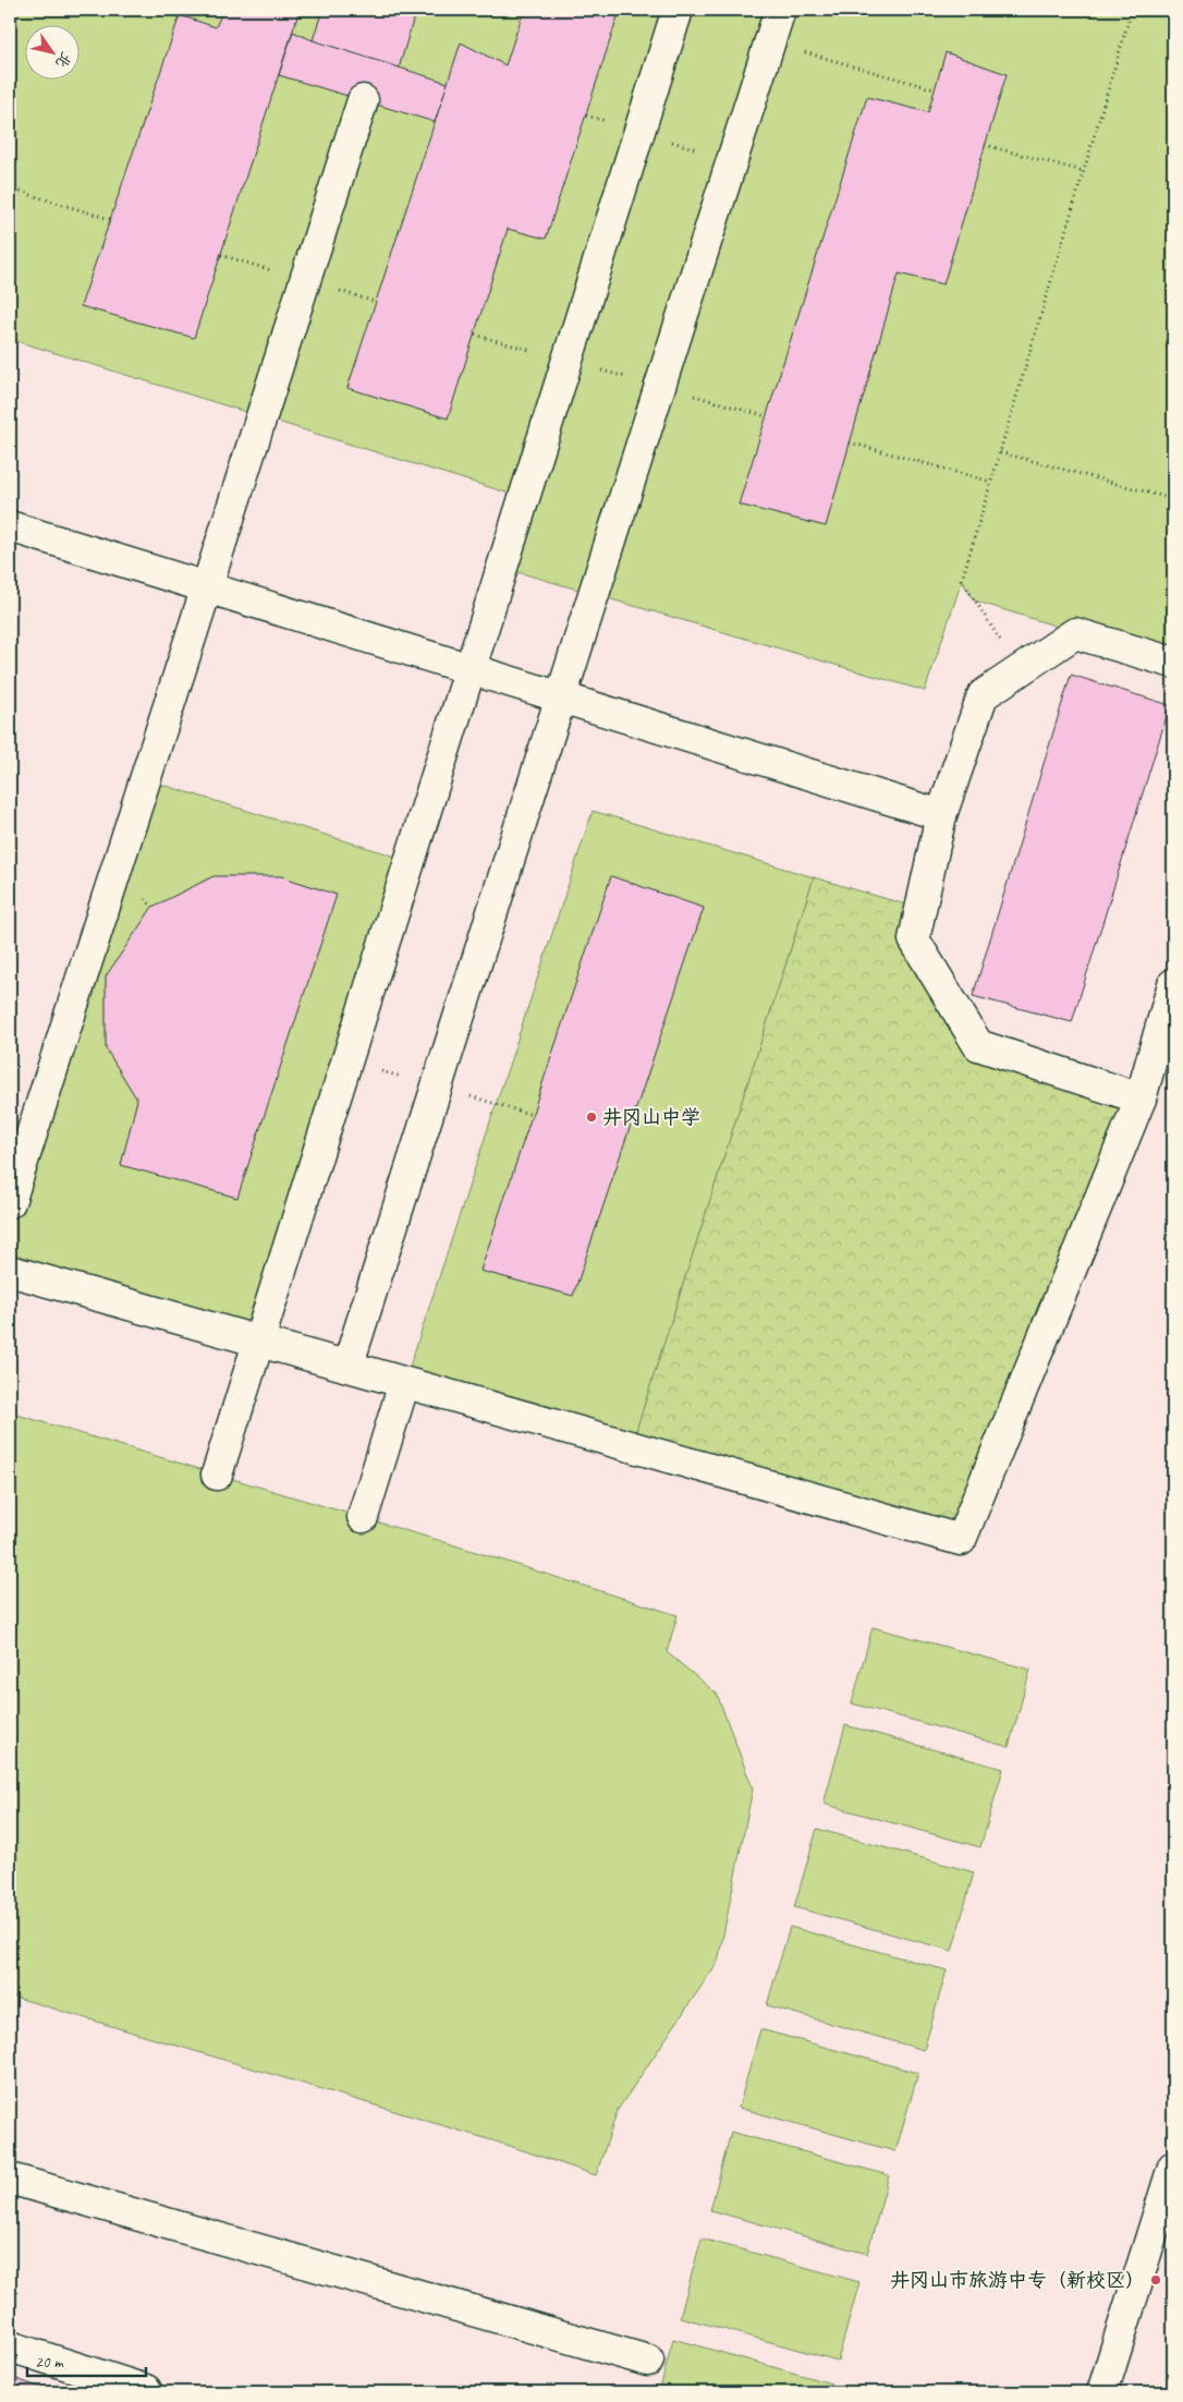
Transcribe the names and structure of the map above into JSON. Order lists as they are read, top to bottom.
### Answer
{
  "places": ["井冈山中学", "井冈山市旅游中专（新校区）"],
  "scale_bar": "20 m",
  "north": "bottom right"
}
